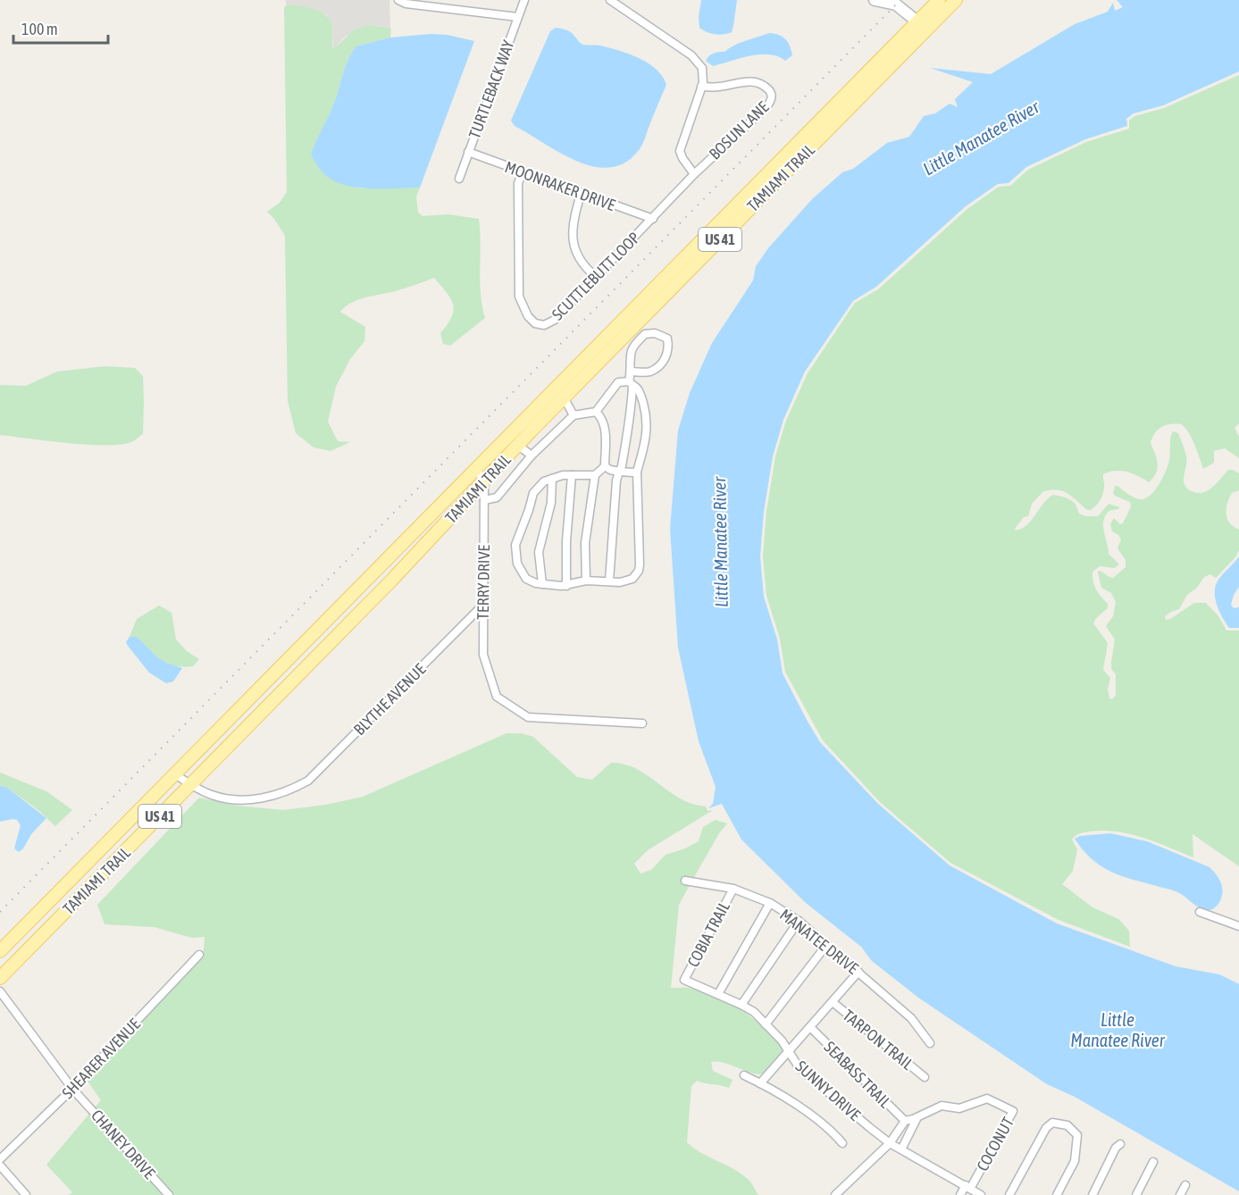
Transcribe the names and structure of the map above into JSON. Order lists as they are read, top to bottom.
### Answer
{
  "streets": {
    "main road": ["TAMIAMI TRAIL", "US 41"],
    "street": [
      "TURTLEBACK WAY",
      "BOSUN LANE",
      "MOONRAKER DRIVE",
      "SCUTTLEBUTT LOOP",
      "TERRY DRIVE",
      "BLYTHE AVENUE",
      "COBIA TRAIL",
      "MANATEE DRIVE",
      "TARPON TRAIL",
      "SHEARER AVENUE",
      "SEABASS TRAIL",
      "SUNNY DRIVE",
      "CHANEY DRIVE",
      "COCONUT"
    ]
  },
  "crossings": [
    ["TURTLEBACK WAY", "MOONRAKER DRIVE"],
    ["BOSUN LANE", "SCUTTLEBUTT LOOP"],
    ["TAMIAMI TRAIL", "TERRY DRIVE"],
    ["TAMIAMI TRAIL", "BLYTHE AVENUE"],
    ["MOONRAKER DRIVE", "SCUTTLEBUTT LOOP"],
    ["TERRY DRIVE", "BLYTHE AVENUE"],
    ["COBIA TRAIL", "MANATEE DRIVE"],
    ["COBIA TRAIL", "SUNNY DRIVE"],
    ["SHEARER AVENUE", "CHANEY DRIVE"],
    ["SUNNY DRIVE", "COCONUT"]
  ],
  "water": ["Little Manatee River"],
  "scale_bar": "100 m"
}
